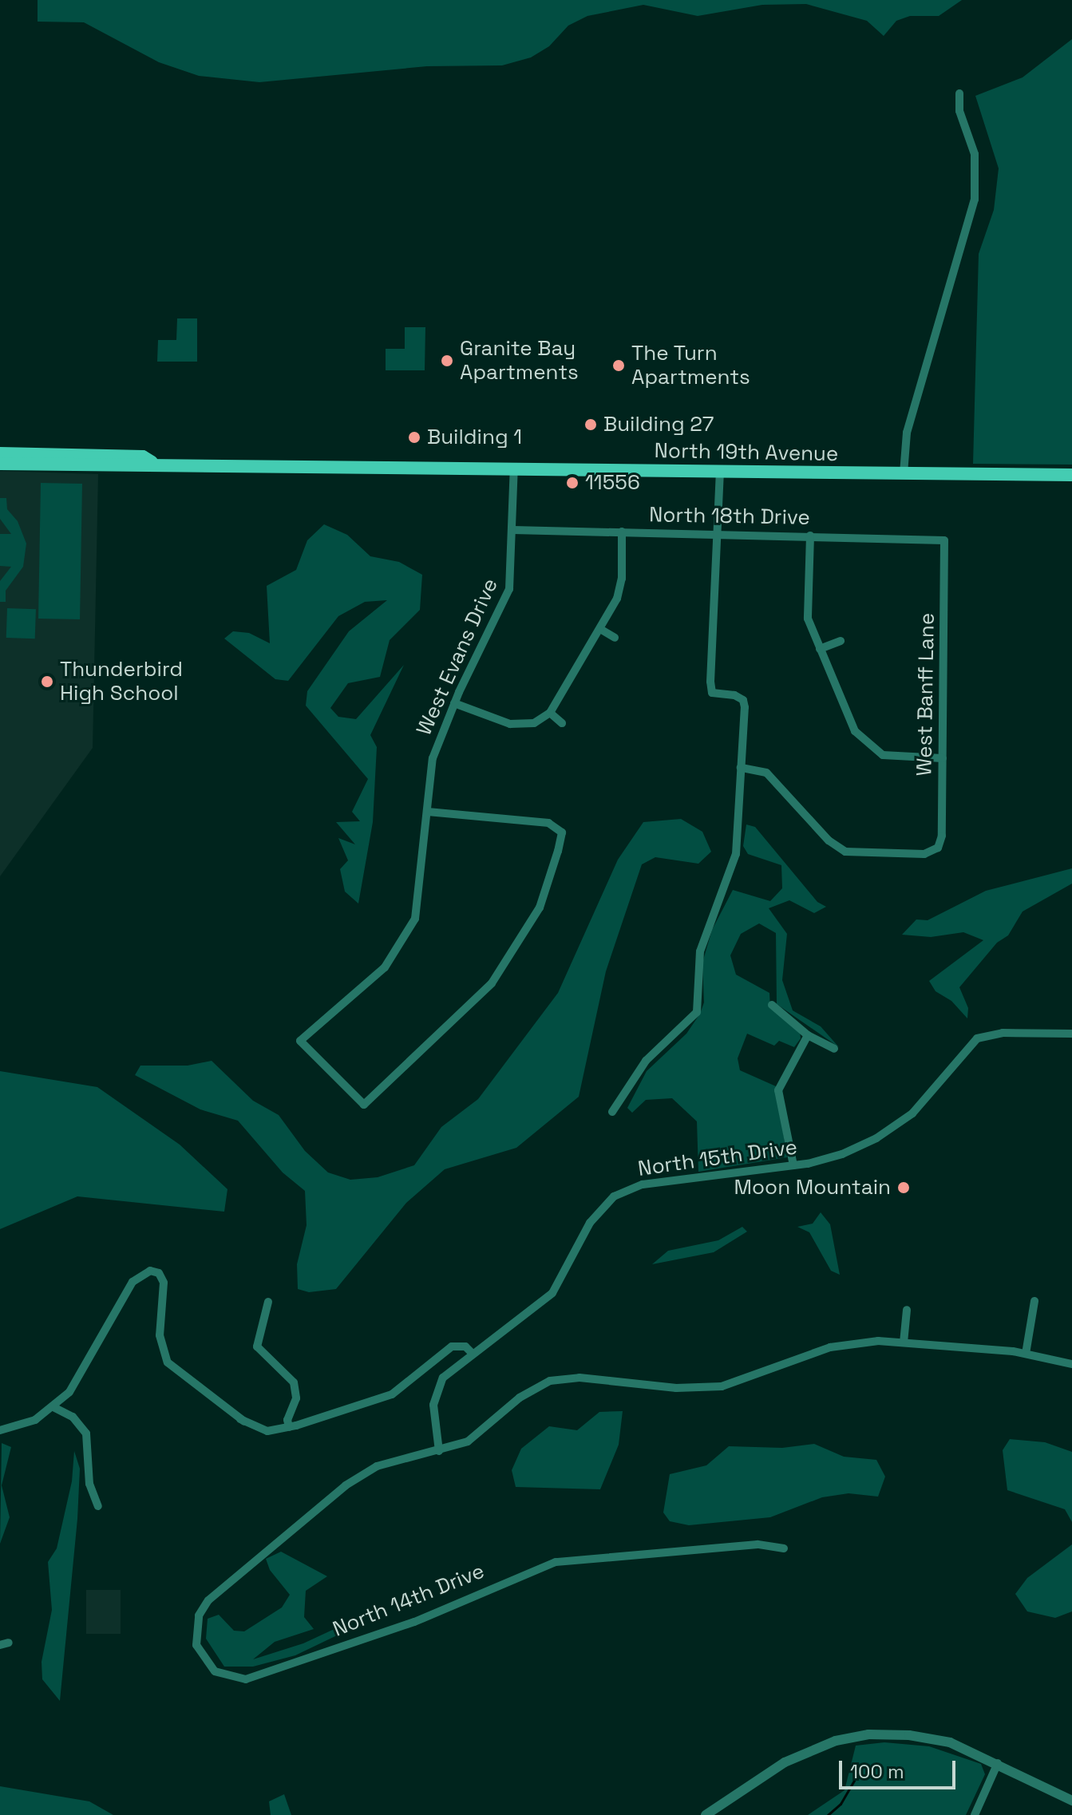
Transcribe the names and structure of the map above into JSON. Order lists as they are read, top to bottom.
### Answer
{
  "streets": {
    "main road": ["North 19th Avenue"],
    "street": [
      "North 18th Drive",
      "West Evans Drive",
      "West Banff Lane",
      "North 15th Drive",
      "North 14th Drive"
    ]
  },
  "crossings": [
    ["North 19th Avenue", "West Evans Drive"],
    ["North 18th Drive", "West Evans Drive"],
    ["North 18th Drive", "West Banff Lane"],
    ["North 15th Drive", "North 14th Drive"]
  ],
  "places": [
    "Granite Bay Apartments",
    "The Turn Apartments",
    "Building 27",
    "Building 1",
    "11556",
    "Thunderbird High School",
    "Moon Mountain"
  ],
  "scale_bar": "100 m"
}
